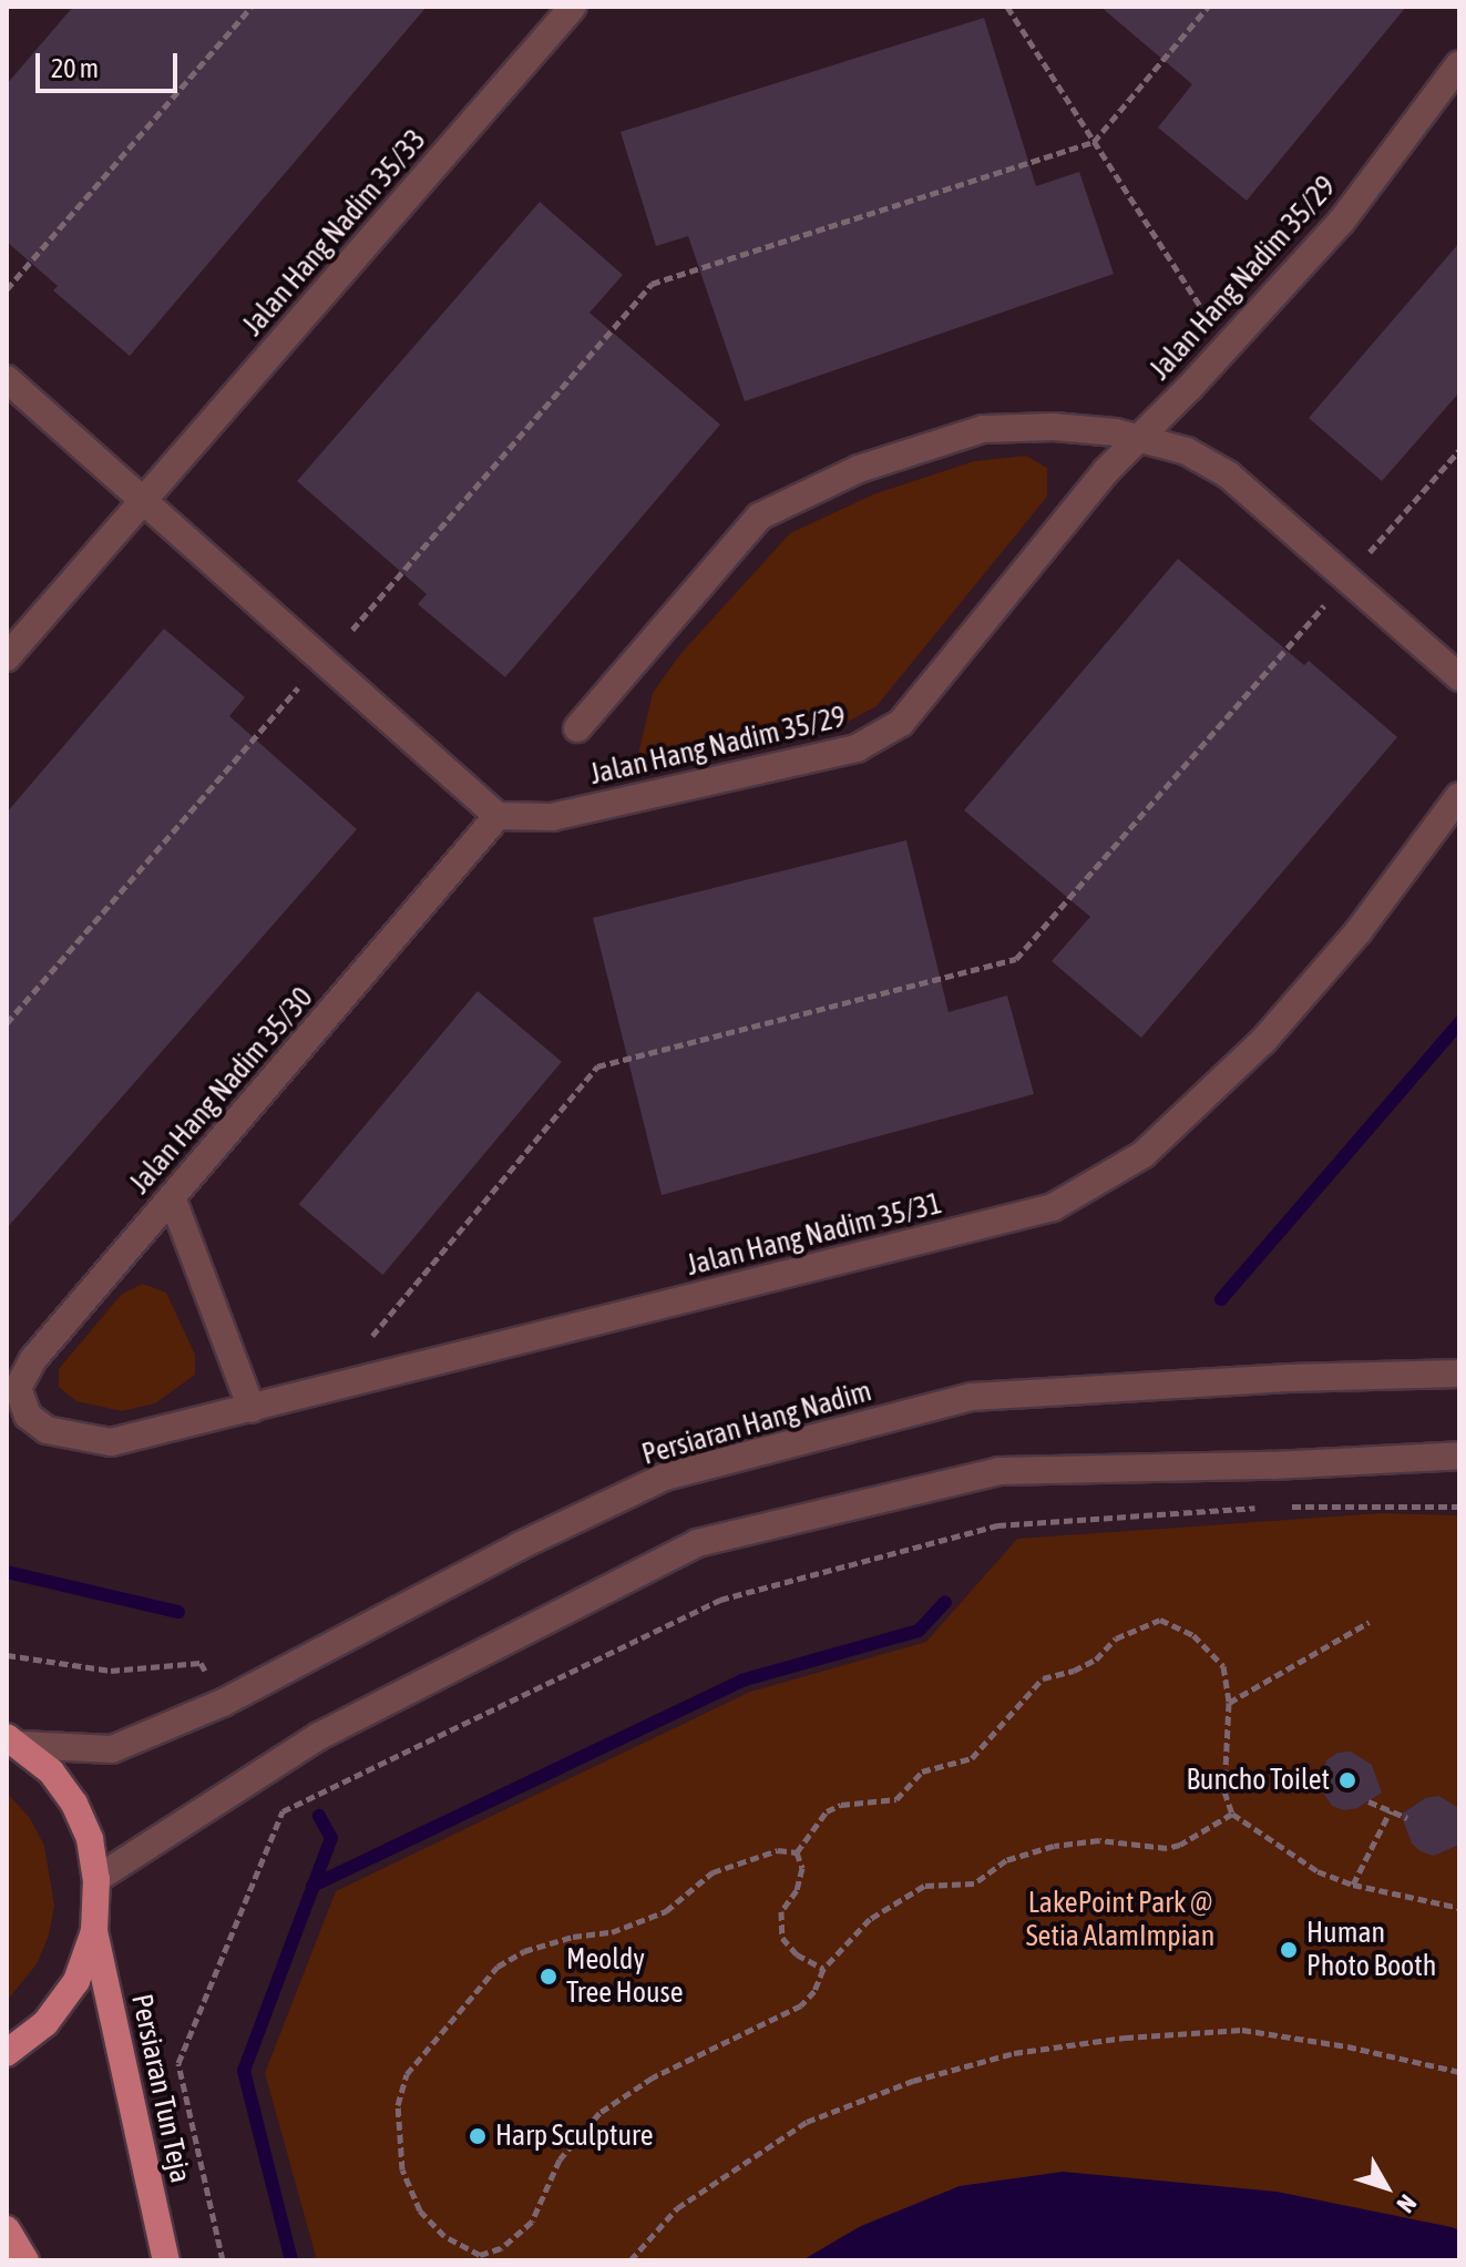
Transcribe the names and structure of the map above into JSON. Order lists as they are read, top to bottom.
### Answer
{
  "streets": {
    "main road": ["Persiaran Tun Teja"],
    "street": [
      "Jalan Hang Nadim 35/33",
      "Jalan Hang Nadim 35/29",
      "Jalan Hang Nadim 35/30",
      "Jalan Hang Nadim 35/31",
      "Persiaran Hang Nadim"
    ]
  },
  "crossings": [
    ["Jalan Hang Nadim 35/29", "Jalan Hang Nadim 35/30"],
    ["Jalan Hang Nadim 35/30", "Jalan Hang Nadim 35/31"]
  ],
  "parks": ["LakePoint Park @ Setia AlamImpian"],
  "places": [
    "Buncho Toilet",
    "Human Photo Booth",
    "Meoldy Tree House",
    "Harp Sculpture"
  ],
  "scale_bar": "20 m",
  "north": "bottom right"
}
